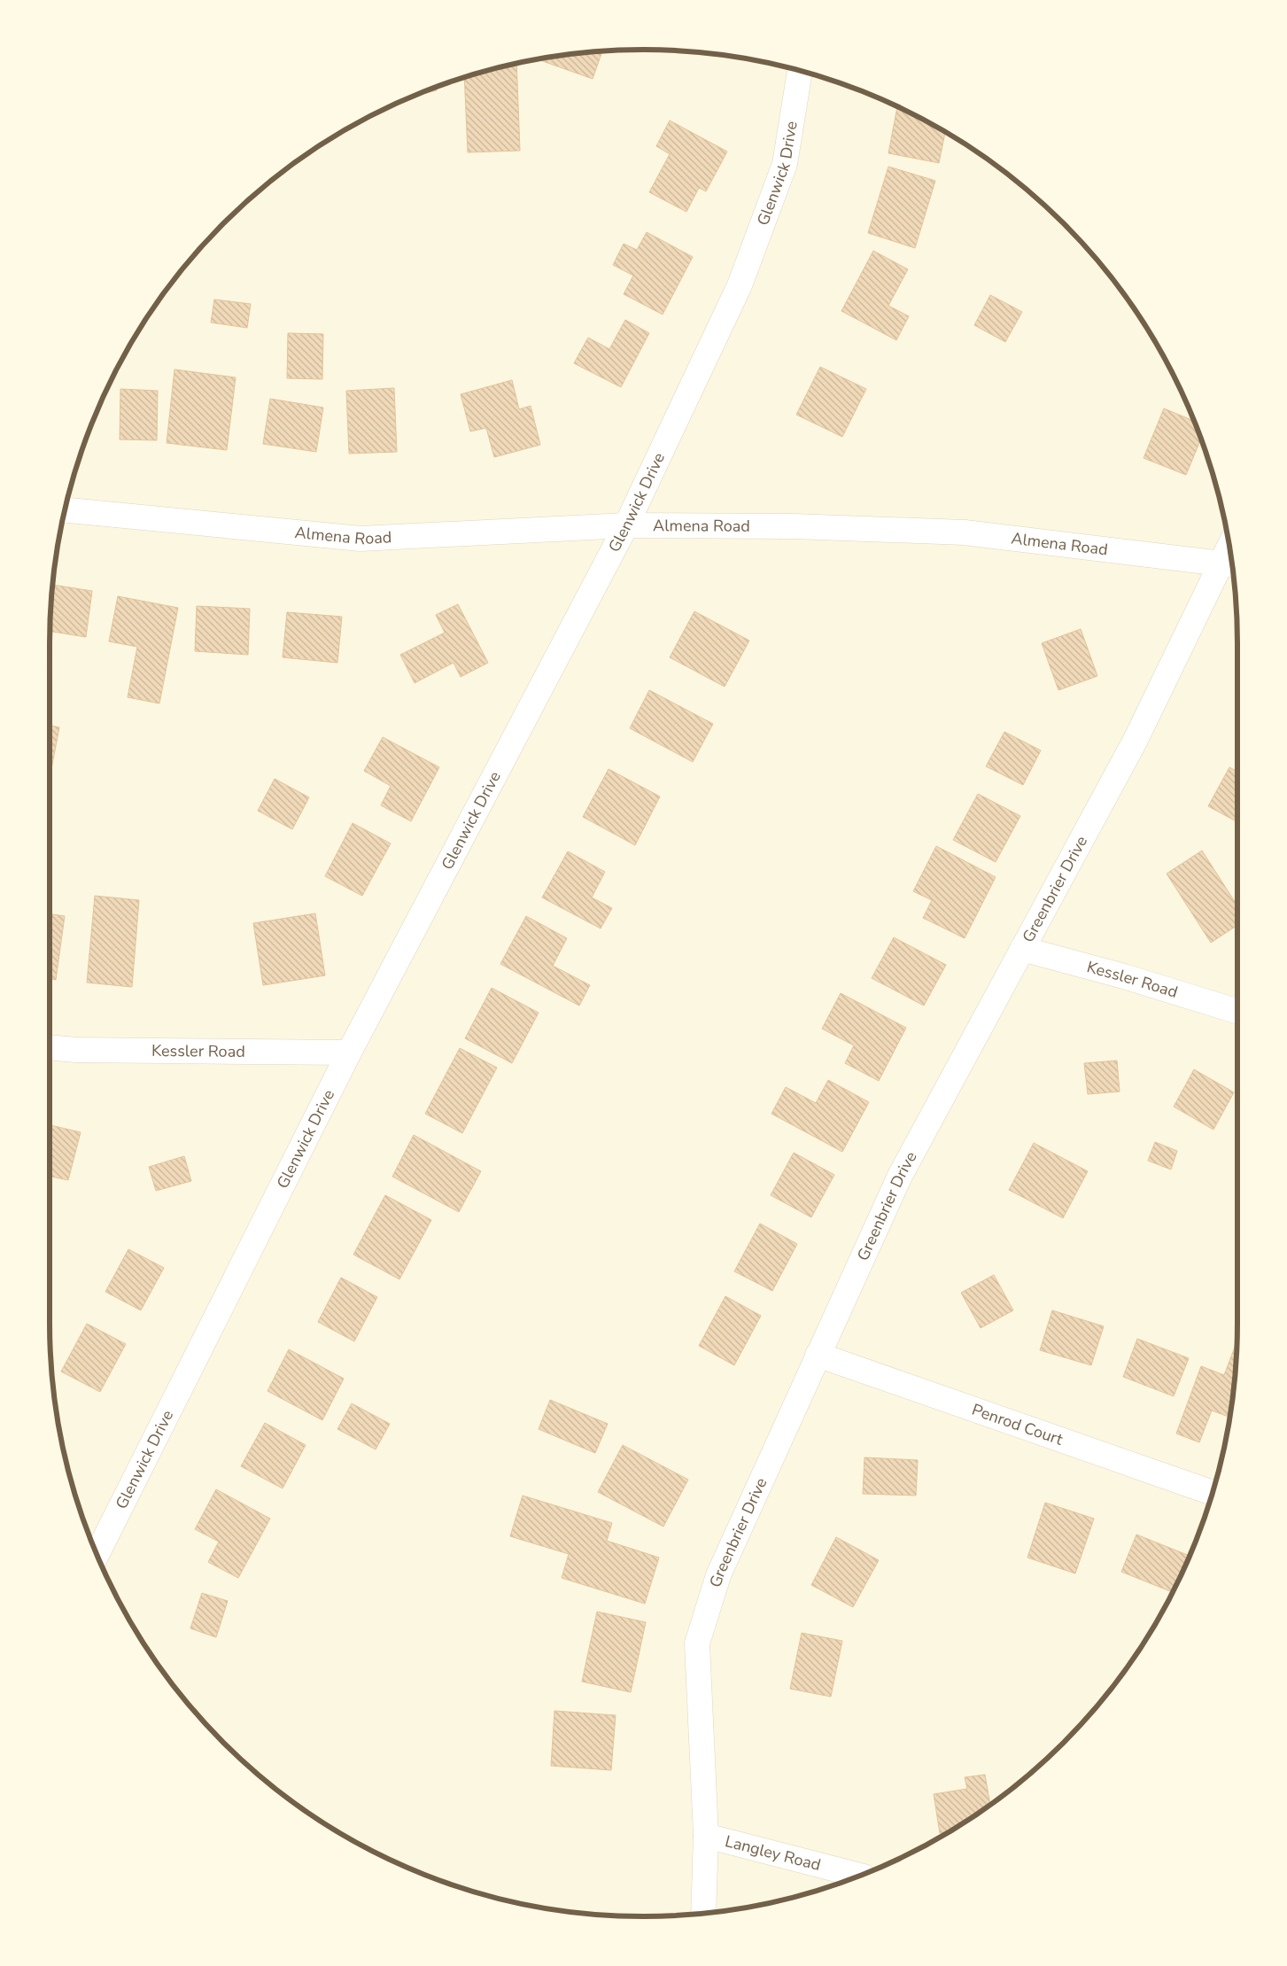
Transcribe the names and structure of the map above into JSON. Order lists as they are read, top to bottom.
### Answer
{
  "streets": {
    "street": [
      "Glenwick Drive",
      "Almena Road",
      "Greenbrier Drive",
      "Kessler Road",
      "Penrod Court",
      "Langley Road"
    ]
  },
  "crossings": [
    ["Glenwick Drive", "Almena Road"],
    ["Glenwick Drive", "Kessler Road"],
    ["Almena Road", "Greenbrier Drive"],
    ["Greenbrier Drive", "Kessler Road"],
    ["Greenbrier Drive", "Penrod Court"],
    ["Greenbrier Drive", "Langley Road"]
  ]
}
